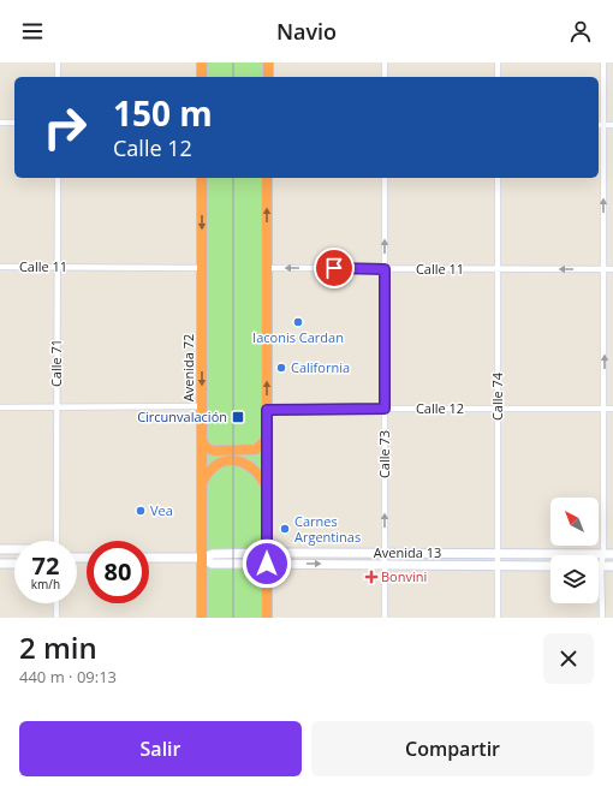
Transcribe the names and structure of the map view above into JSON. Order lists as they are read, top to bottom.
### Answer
{
  "streets": {
    "highway": ["Avenida 72"],
    "street": [
      "Calle 11",
      "Calle 71",
      "Calle 74",
      "Calle 12",
      "Calle 73",
      "Avenida 13"
    ]
  },
  "crossings": [
    ["Calle 11", "Calle 71"],
    ["Calle 11", "Avenida 72"],
    ["Calle 11", "Calle 74"],
    ["Calle 11", "Calle 73"],
    ["Avenida 72", "Avenida 13"],
    ["Calle 74", "Calle 12"],
    ["Calle 74", "Avenida 13"],
    ["Calle 12", "Calle 73"],
    ["Calle 73", "Avenida 13"]
  ],
  "one_way": ["Calle 11", "Calle 73"],
  "places": {
    "other": [
      "Iaconis Cardan",
      "California",
      "Vea",
      "Carnes Argentinas"
    ],
    "transit": ["Circunvalación"],
    "health": ["Bonvini"]
  },
  "north": "top left",
  "page": {
    "header": "Navio",
    "turn": ["150 m", "Calle 12"],
    "speed": "72 km/h",
    "limit": "80",
    "heading": ["2 min", "440 m · 09:13"],
    "buttons": ["Salir", "Compartir"]
  }
}
